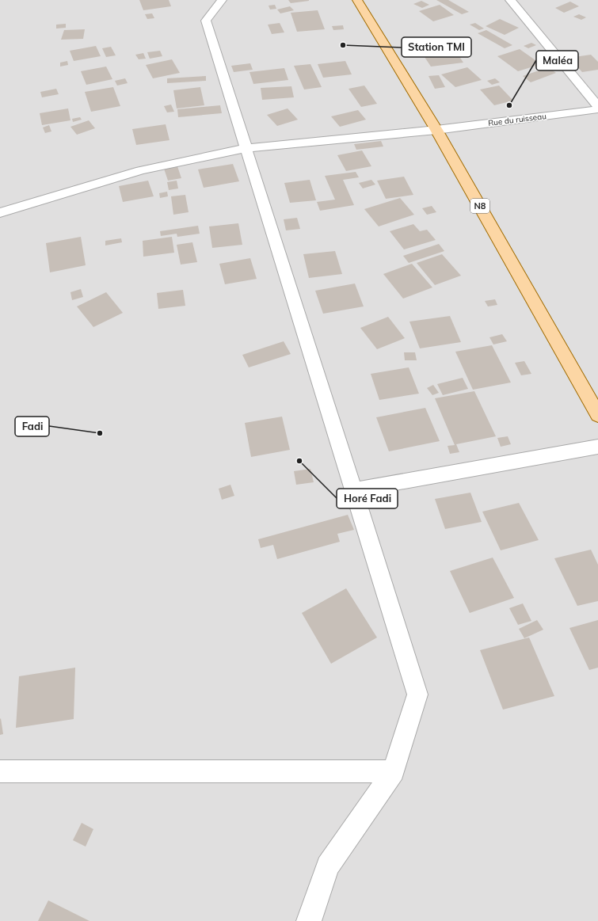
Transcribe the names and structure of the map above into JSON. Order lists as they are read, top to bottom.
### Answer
{
  "streets": {
    "main road": ["N8"],
    "street": ["Rue du ruisseau"]
  },
  "crossings": [
    ["Rue du ruisseau", "N8"]
  ],
  "places": [
    "Station TMI",
    "Maléa",
    "Fadi",
    "Horé Fadi"
  ]
}
